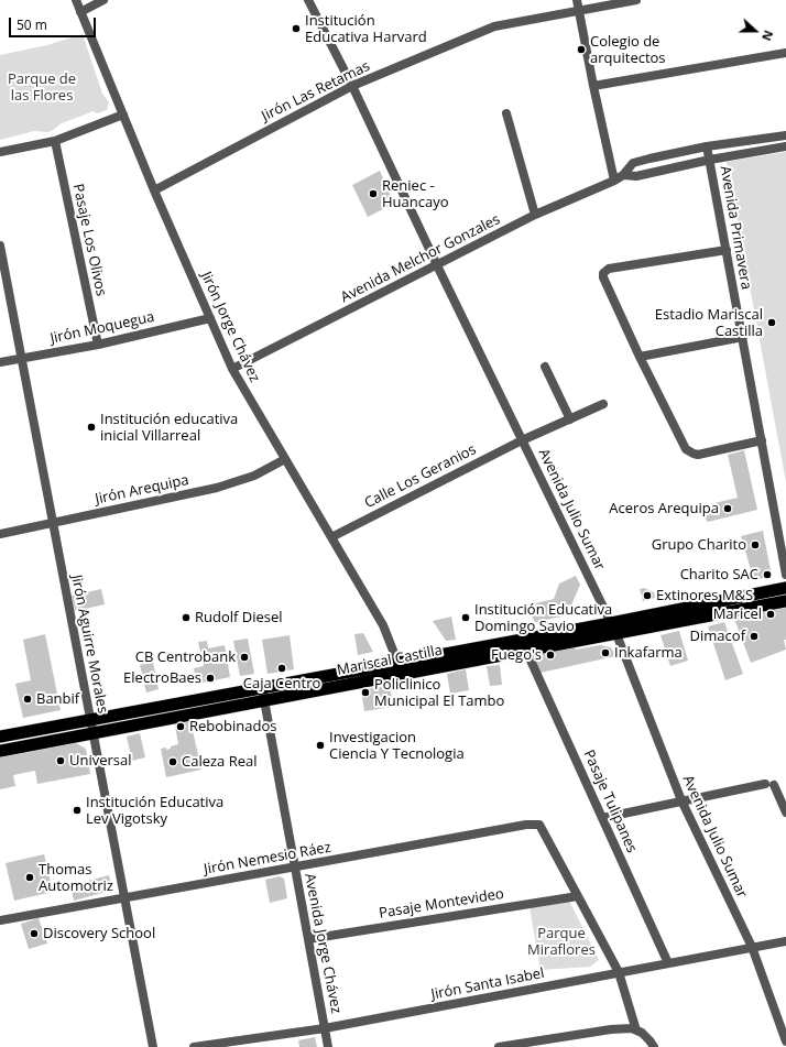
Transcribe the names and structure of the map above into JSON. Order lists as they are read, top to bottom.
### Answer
{
  "streets": {
    "highway": ["Mariscal Castilla"],
    "street": [
      "Jirón Las Retamas",
      "Avenida Primavera",
      "Pasaje Los Olivos",
      "Avenida Melchor Gonzales",
      "Jirón Jorge Chávez",
      "Jirón Moquegua",
      "Calle Los Geranios",
      "Jirón Arequipa",
      "Avenida Julio Sumar",
      "Jirón Aguirre Morales",
      "Pasaje Tulipanes",
      "Jirón Nemesio Ráez",
      "Pasaje Montevideo",
      "Avenida Jorge Chávez",
      "Jirón Santa Isabel"
    ]
  },
  "crossings": [
    ["Jirón Las Retamas", "Jirón Jorge Chávez"],
    ["Jirón Las Retamas", "Avenida Julio Sumar"],
    ["Avenida Primavera", "Avenida Melchor Gonzales"],
    ["Pasaje Los Olivos", "Jirón Moquegua"],
    ["Avenida Melchor Gonzales", "Jirón Jorge Chávez"],
    ["Avenida Melchor Gonzales", "Avenida Julio Sumar"],
    ["Jirón Jorge Chávez", "Jirón Moquegua"],
    ["Jirón Jorge Chávez", "Calle Los Geranios"],
    ["Jirón Jorge Chávez", "Jirón Arequipa"],
    ["Jirón Jorge Chávez", "Mariscal Castilla"],
    ["Jirón Moquegua", "Jirón Aguirre Morales"],
    ["Calle Los Geranios", "Avenida Julio Sumar"],
    ["Jirón Arequipa", "Jirón Aguirre Morales"],
    ["Avenida Julio Sumar", "Mariscal Castilla"],
    ["Avenida Julio Sumar", "Jirón Santa Isabel"],
    ["Jirón Aguirre Morales", "Mariscal Castilla"],
    ["Jirón Aguirre Morales", "Jirón Nemesio Ráez"],
    ["Mariscal Castilla", "Pasaje Tulipanes"],
    ["Mariscal Castilla", "Avenida Jorge Chávez"],
    ["Pasaje Tulipanes", "Jirón Santa Isabel"],
    ["Jirón Nemesio Ráez", "Pasaje Montevideo"],
    ["Jirón Nemesio Ráez", "Avenida Jorge Chávez"],
    ["Pasaje Montevideo", "Avenida Jorge Chávez"],
    ["Avenida Jorge Chávez", "Jirón Santa Isabel"]
  ],
  "parks": ["Parque de las Flores", "Parque Miraflores"],
  "places": [
    "Institución Educativa Harvard",
    "Colegio de arquitectos",
    "Reniec - Huancayo",
    "Estadio Mariscal Castilla",
    "Institución educativa inicial Villarreal",
    "Aceros Arequipa",
    "Grupo Charito",
    "Charito SAC",
    "Extinores M&S",
    "Maricel",
    "Rudolf Diesel",
    "Institución Educativa Domingo Savio",
    "Dimacof",
    "Inkafarma",
    "Fuego's",
    "CB Centrobank",
    "Caja Centro",
    "ElectroBaes",
    "Policlinico Municipal El Tambo",
    "Banbif",
    "Rebobinados",
    "Investigacion Ciencia Y Tecnologia",
    "Universal",
    "Caleza Real",
    "Institución Educativa Lev Vigotsky",
    "Thomas Automotriz",
    "Discovery School"
  ],
  "scale_bar": "50 m",
  "north": "right"
}
